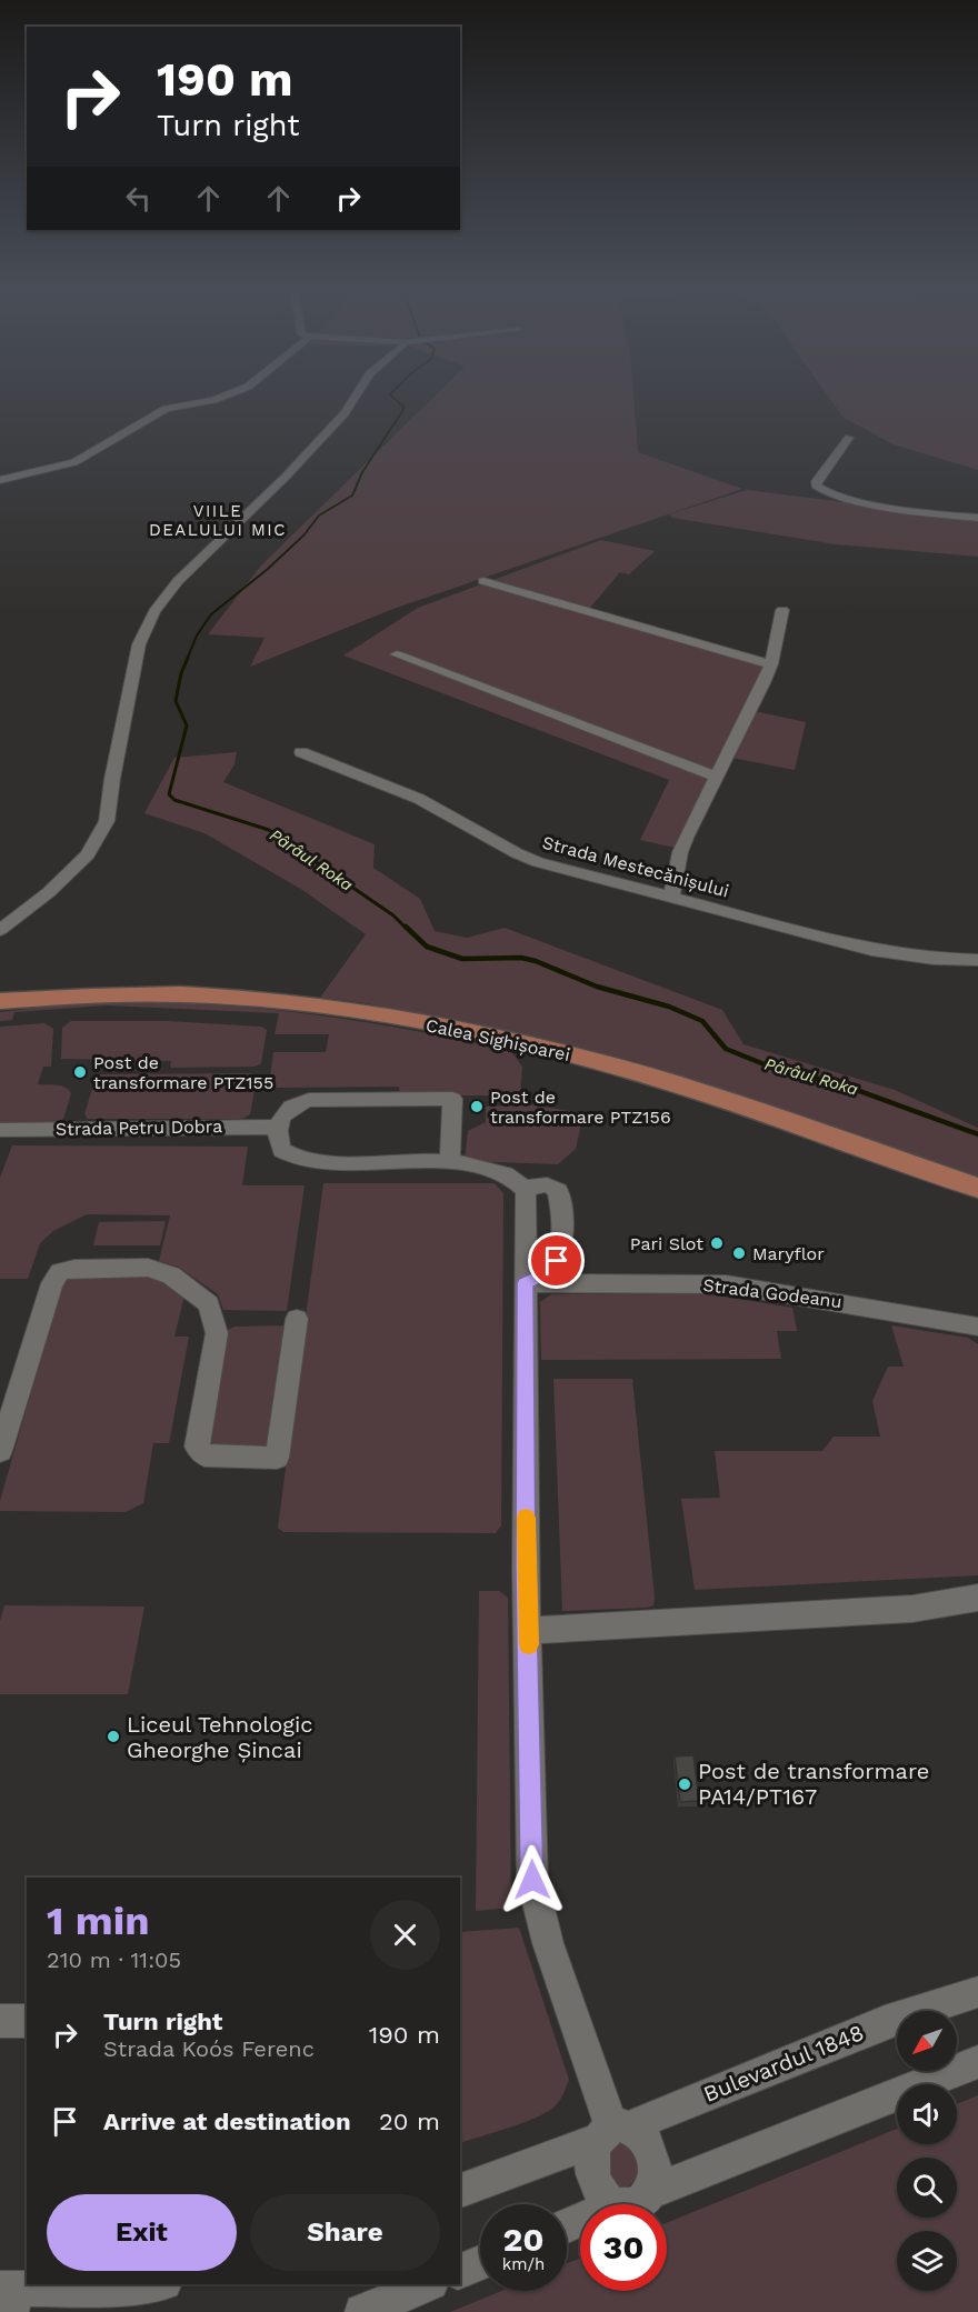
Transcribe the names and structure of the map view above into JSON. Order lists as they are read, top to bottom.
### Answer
{
  "streets": {
    "main road": ["Calea Sighișoarei"],
    "street": [
      "Strada Mestecănișului",
      "Strada Petru Dobra",
      "Strada Godeanu",
      "Bulevardul 1848"
    ]
  },
  "districts": ["VIILE DEALULUI MIC"],
  "water": ["Pârâul Roka"],
  "places": [
    "Post de transformare PTZ155",
    "Post de transformare PTZ156",
    "Pari Slot",
    "Maryflor",
    "Liceul Tehnologic Gheorghe Șincai",
    "Post de transformare PA14/PT167"
  ],
  "north": "bottom left",
  "page": {
    "turn": ["190 m", "Turn right"],
    "heading": ["1 min", "210 m · 11:05"],
    "list": [
      {
        "name": "Turn right",
        "note": "Strada Koós Ferenc",
        "value": "190 m"
      },
      {
        "name": "Arrive at destination",
        "value": "20 m"
      }
    ],
    "buttons": ["Exit", "Share"],
    "speed": "20 km/h",
    "limit": "30"
  }
}
